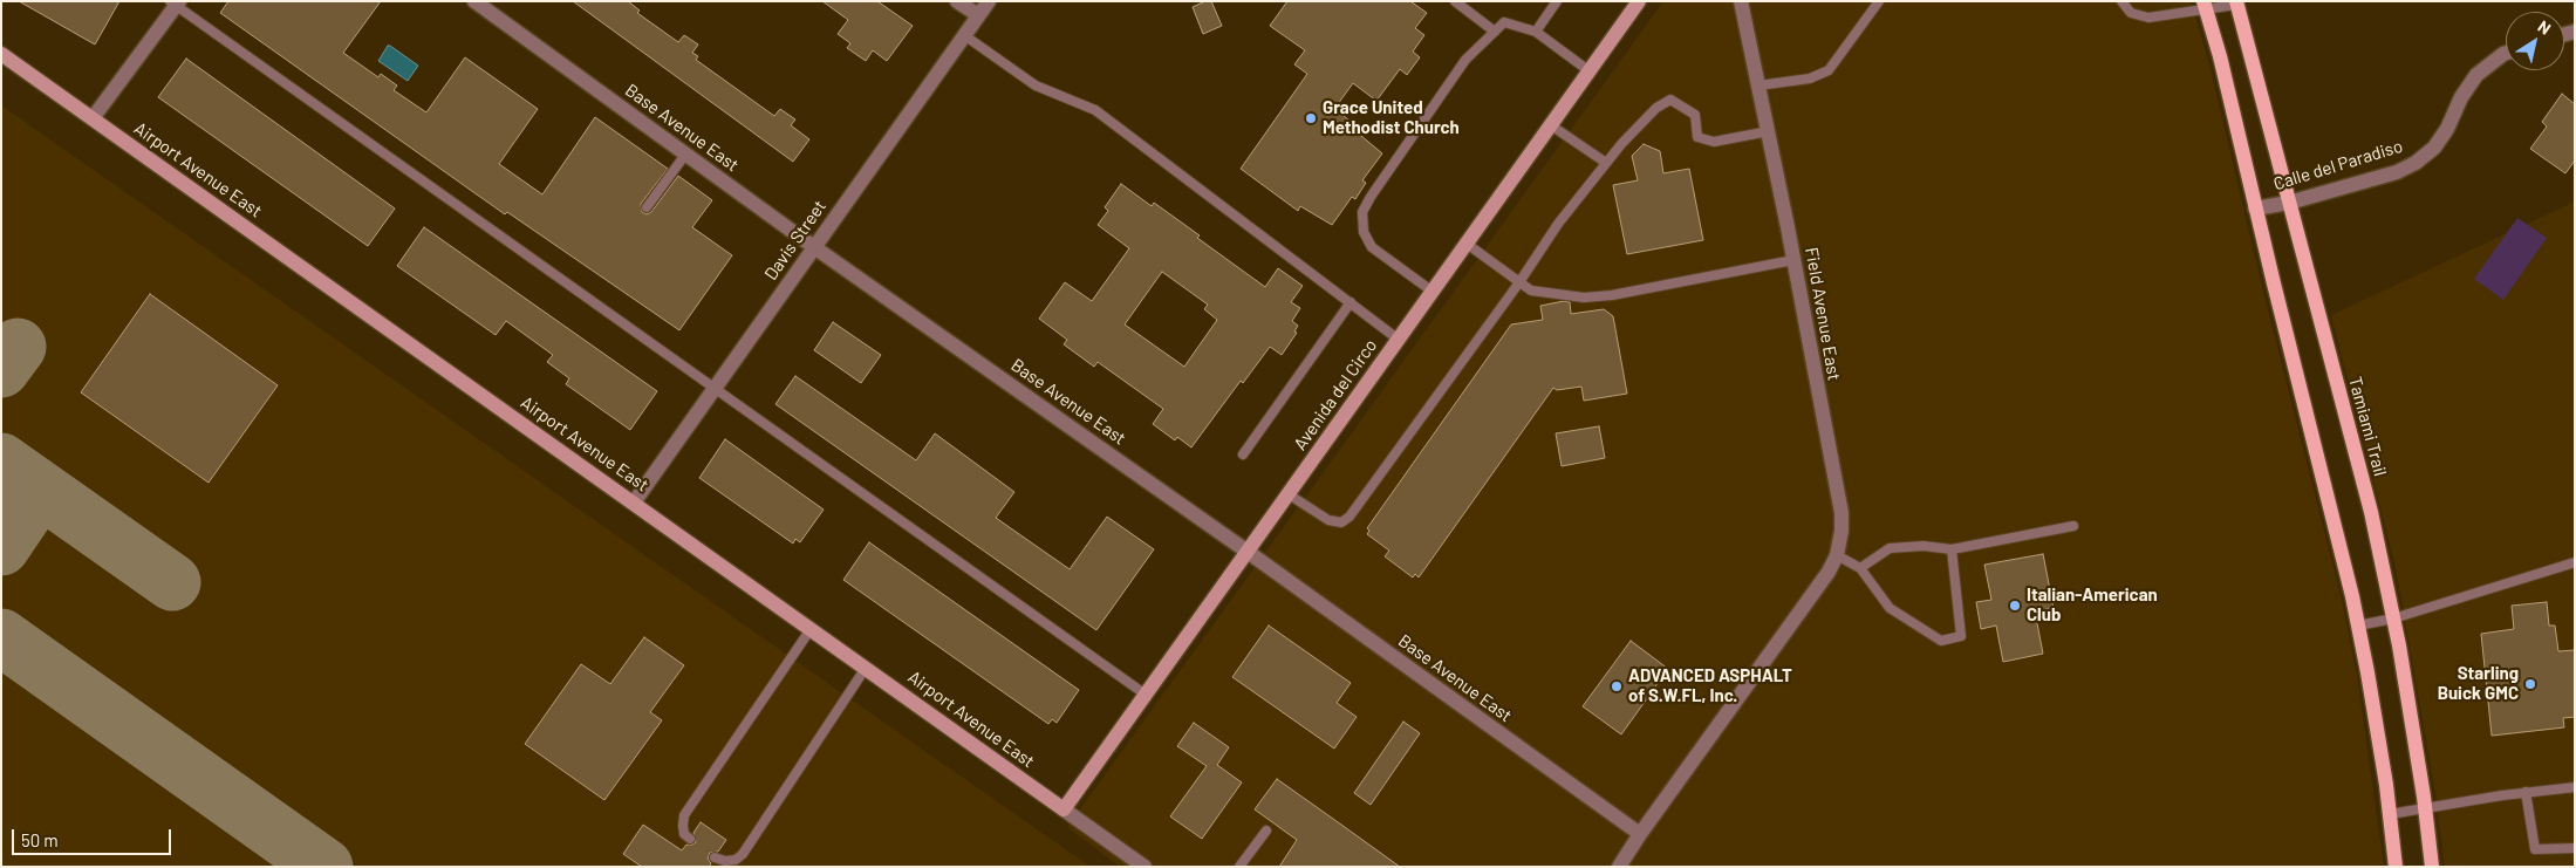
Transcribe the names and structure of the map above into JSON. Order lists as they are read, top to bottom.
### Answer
{
  "streets": {
    "main road": ["Tamiami Trail"],
    "street": [
      "Base Avenue East",
      "Calle del Paradiso",
      "Airport Avenue East",
      "Davis Street",
      "Field Avenue East",
      "Avenida del Circo"
    ]
  },
  "crossings": [
    ["Base Avenue East", "Davis Street"],
    ["Base Avenue East", "Field Avenue East"],
    ["Base Avenue East", "Avenida del Circo"],
    ["Calle del Paradiso", "Tamiami Trail"],
    ["Airport Avenue East", "Davis Street"],
    ["Airport Avenue East", "Avenida del Circo"]
  ],
  "places": [
    "Grace United Methodist Church",
    "Italian-American Club",
    "Starling Buick GMC",
    "ADVANCED ASPHALT of S.W.FL, Inc."
  ],
  "scale_bar": "50 m",
  "north": "top right"
}
